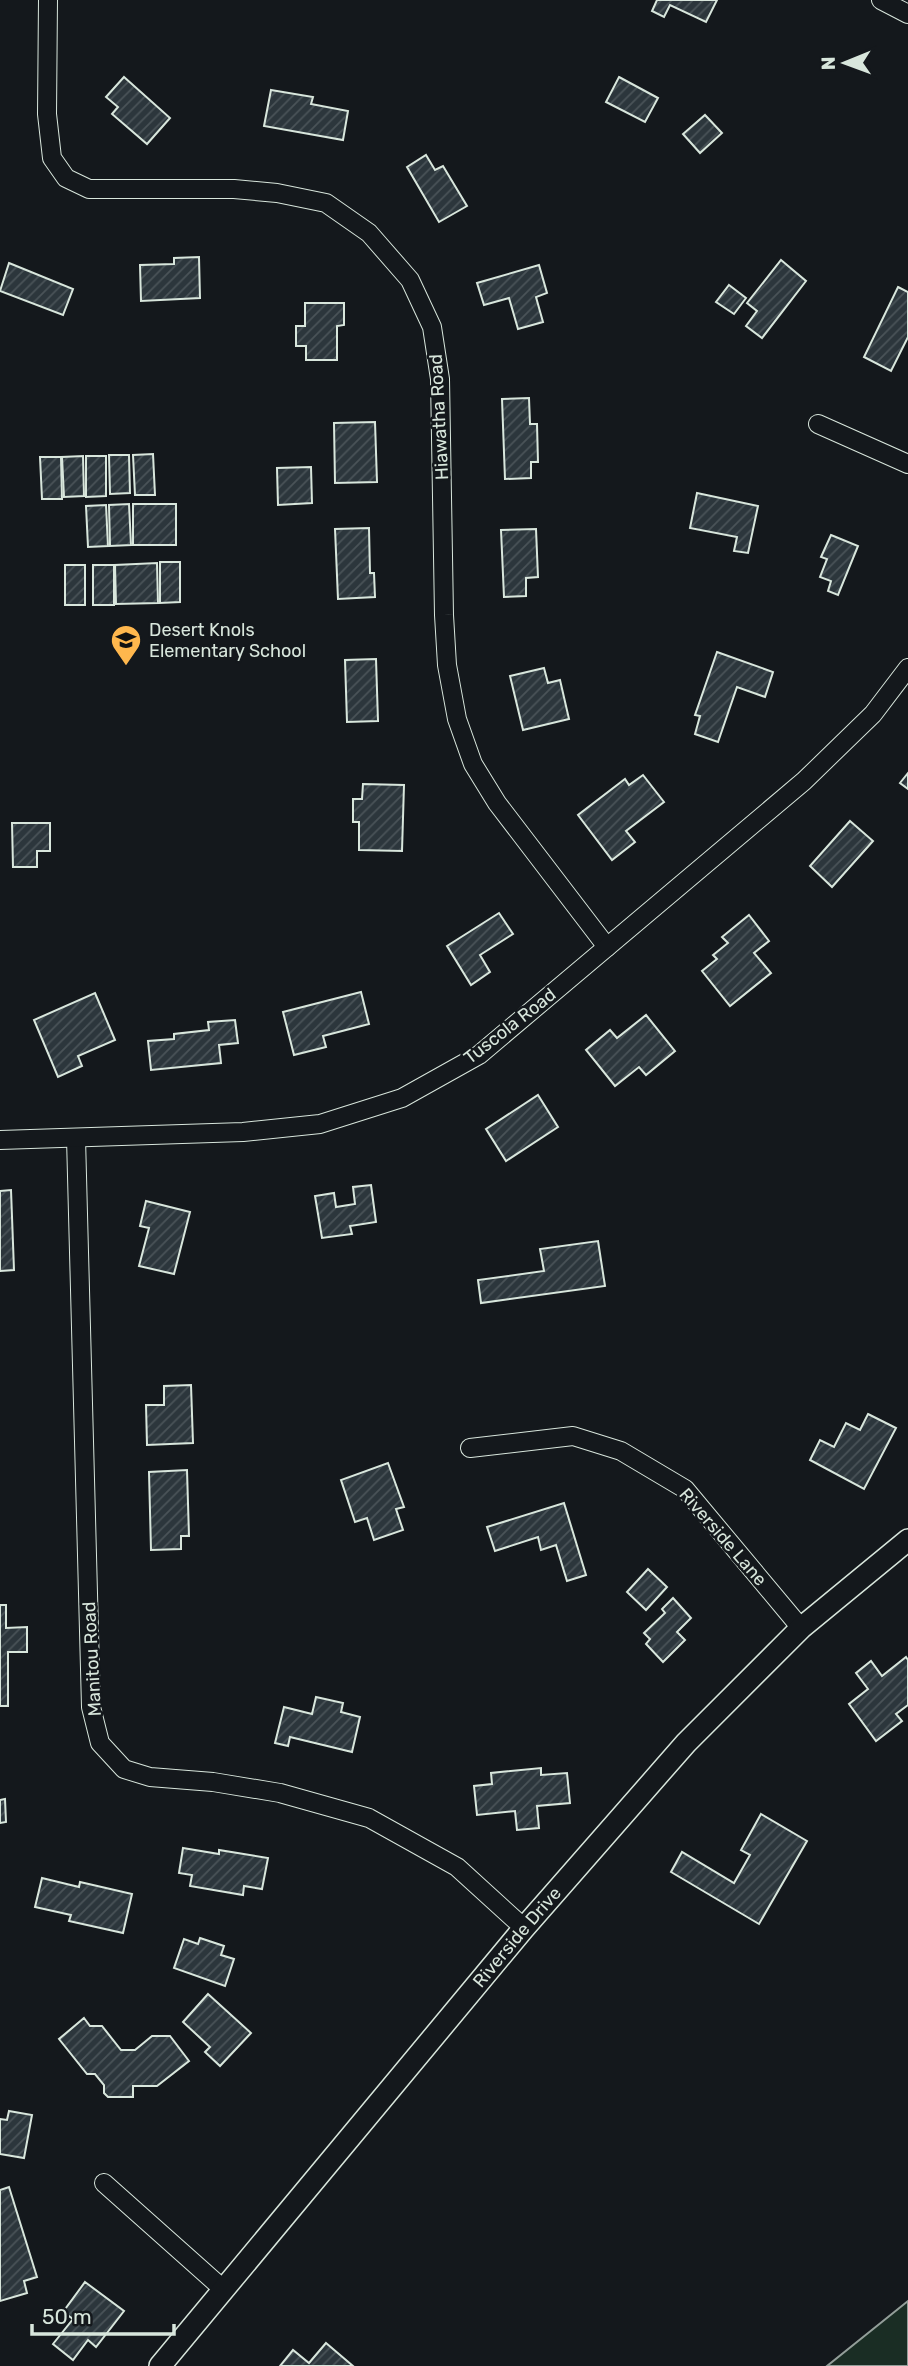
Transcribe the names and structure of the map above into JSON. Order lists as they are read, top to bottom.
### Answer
{
  "streets": {
    "street": [
      "Hiawatha Road",
      "Tuscola Road",
      "Riverside Lane",
      "Manitou Road",
      "Riverside Drive"
    ]
  },
  "crossings": [
    ["Hiawatha Road", "Tuscola Road"],
    ["Tuscola Road", "Manitou Road"],
    ["Riverside Lane", "Riverside Drive"],
    ["Manitou Road", "Riverside Drive"]
  ],
  "places": {
    "school or university": ["Desert Knols Elementary School"]
  },
  "scale_bar": "50 m",
  "north": "left"
}
